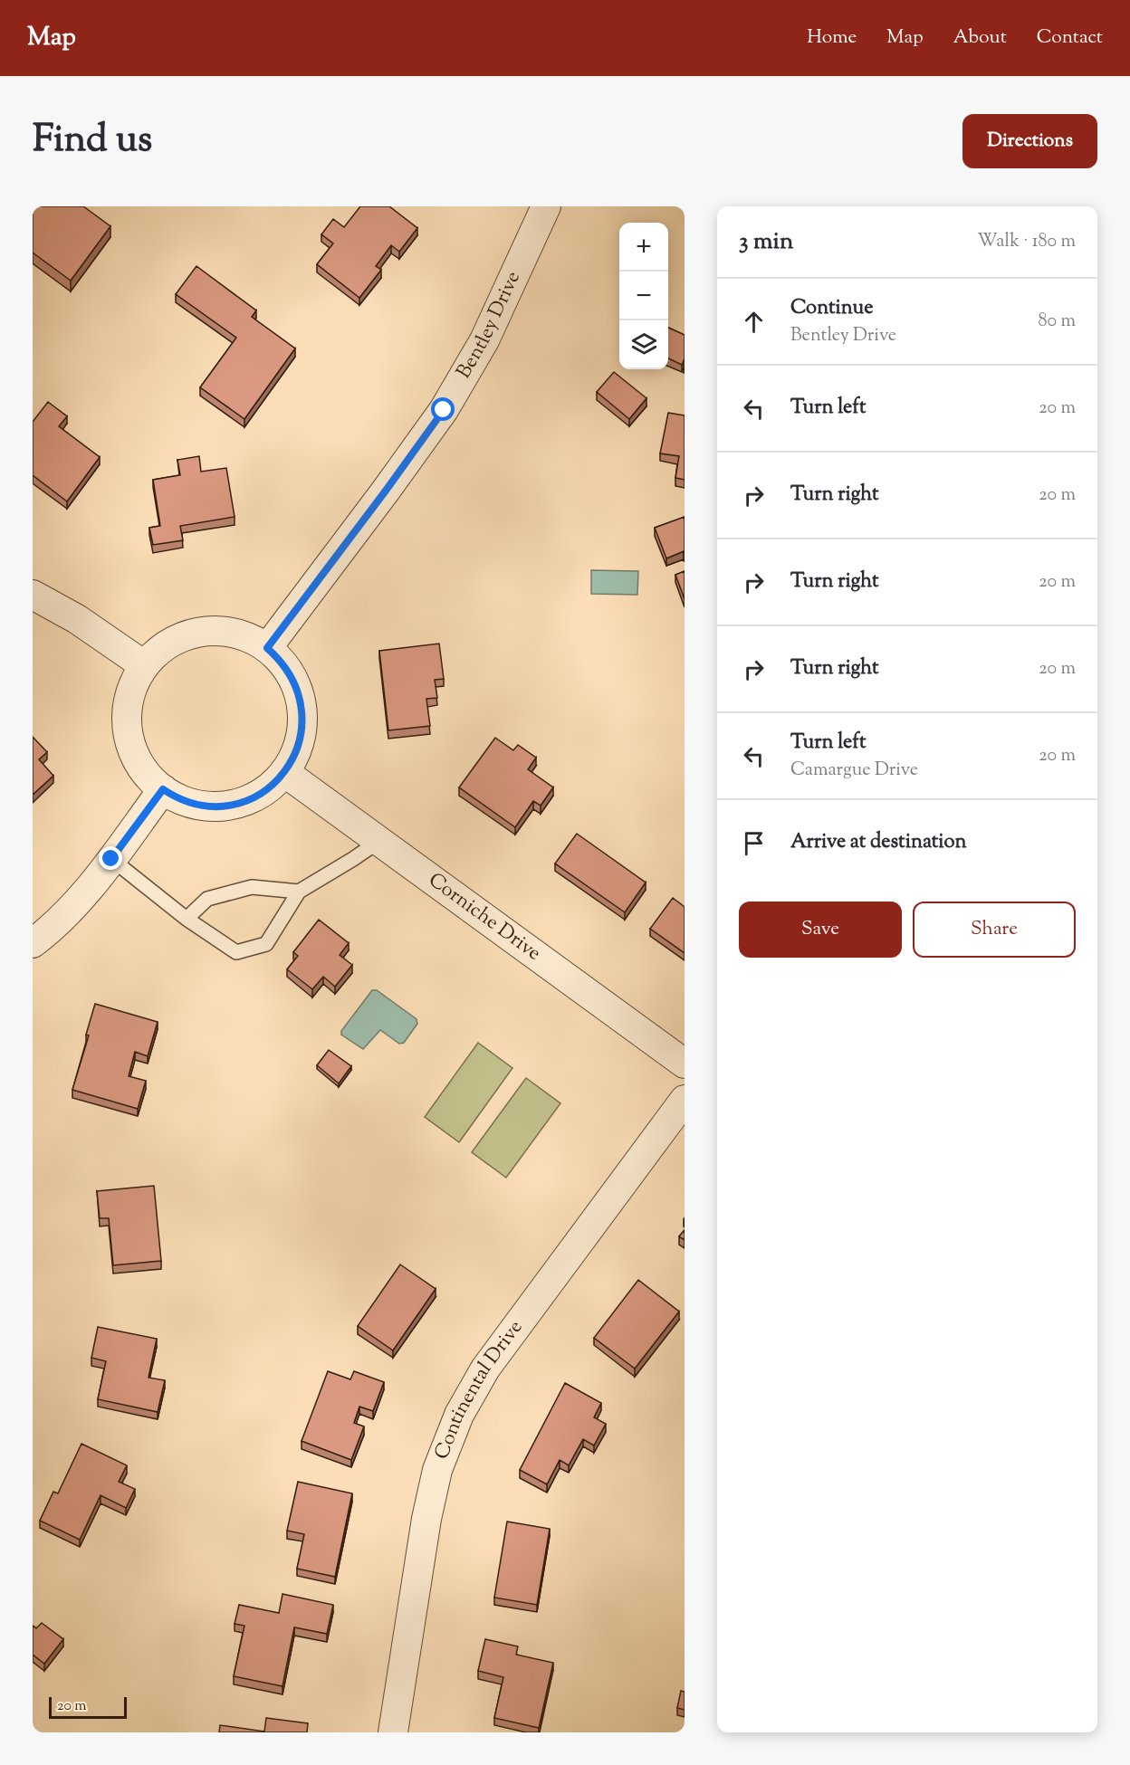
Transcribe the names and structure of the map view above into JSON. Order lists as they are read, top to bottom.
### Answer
{
  "streets": {
    "street": ["Bentley Drive", "Corniche Drive", "Continental Drive"]
  },
  "crossings": [
    ["Bentley Drive", "Corniche Drive"]
  ],
  "scale_bar": "20 m",
  "page": {
    "header": "Map",
    "nav": [
      "Home",
      "Map",
      "About",
      "Contact"
    ],
    "title": "Find us",
    "buttons": [
      "Directions",
      ["Save", "Share"]
    ],
    "heading": ["3 min", "Walk · 180 m"],
    "map_buttons": ["+", "−"],
    "list": [
      ["Continue", "Bentley Drive", "80 m"],
      ["Turn left", "20 m"],
      ["Turn right", "20 m"],
      ["Turn right", "20 m"],
      ["Turn right", "20 m"],
      ["Turn left", "Camargue Drive", "20 m"],
      "Arrive at destination"
    ],
    "scale": "20 m"
  }
}
